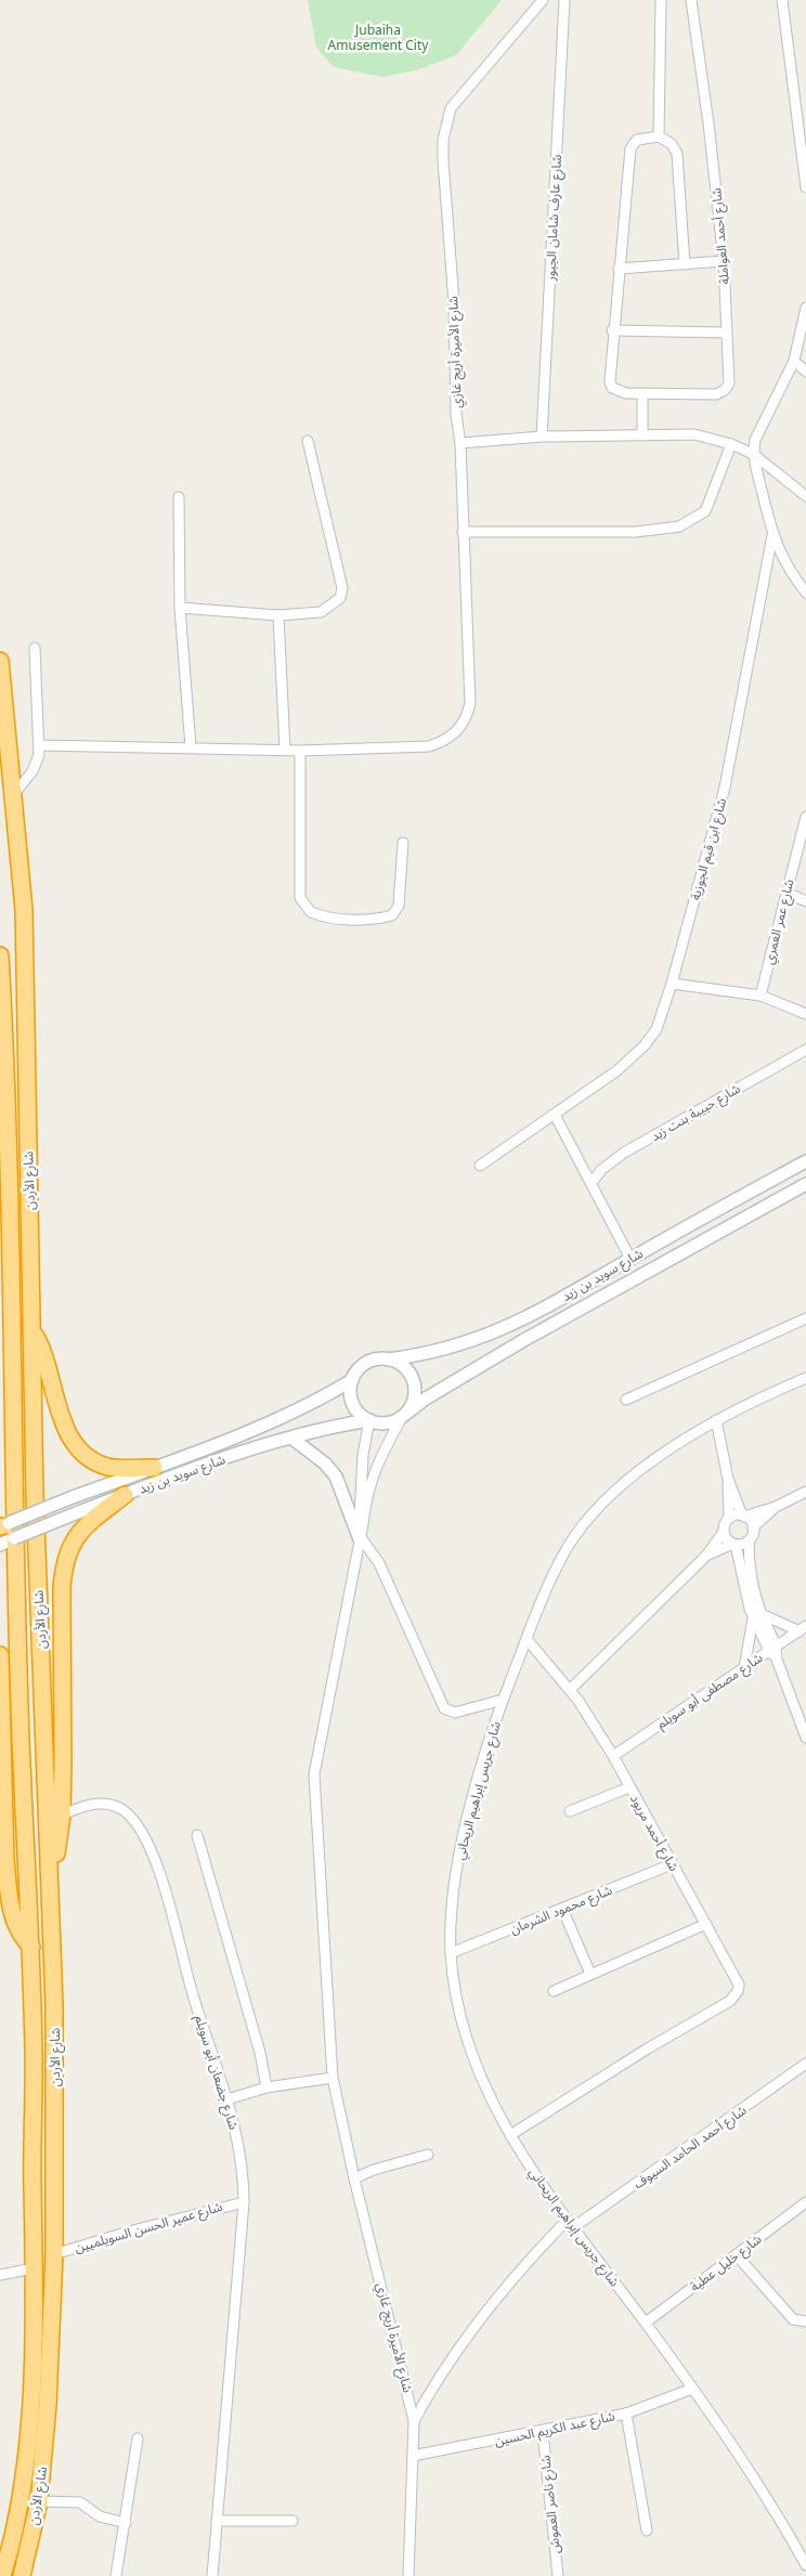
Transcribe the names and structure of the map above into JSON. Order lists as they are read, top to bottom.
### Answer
{
  "streets": {
    "highway": ["شارع الأردن"],
    "main road": ["شارع سويد بن زيد"],
    "street": [
      "شارع عارف شامان الجبور",
      "شارع أحمد العواملة",
      "شارع الأميرة أريج غازي",
      "شارع ابن قيم الجوزية",
      "شارع عمر العمري",
      "شارع حبيبة بنت زيد",
      "شارع مصطفى أبو سويلم",
      "شارع جريس إبراهيم الريحاني",
      "شارع أحمد مريود",
      "شارع محمود الشرمان",
      "شارع جضعان أبو سويلم",
      "شارع أحمد الحامد السيوف",
      "شارع عمير الحسن السويلميين",
      "شارع خليل عطية",
      "شارع عبد الكريم الحسين",
      "شارع ناصر العموش"
    ]
  },
  "crossings": [
    ["شارع الأميرة أريج غازي", "شارع أحمد الحامد السيوف"],
    ["شارع الأميرة أريج غازي", "شارع عبد الكريم الحسين"],
    ["شارع الأردن", "شارع جضعان أبو سويلم"],
    ["شارع الأردن", "شارع عمير الحسن السويلميين"],
    ["شارع مصطفى أبو سويلم", "شارع أحمد مريود"],
    ["شارع جريس إبراهيم الريحاني", "شارع أحمد مريود"],
    ["شارع جريس إبراهيم الريحاني", "شارع محمود الشرمان"],
    ["شارع جريس إبراهيم الريحاني", "شارع أحمد الحامد السيوف"],
    ["شارع جريس إبراهيم الريحاني", "شارع خليل عطية"],
    ["شارع جريس إبراهيم الريحاني", "شارع عبد الكريم الحسين"],
    ["شارع أحمد مريود", "شارع محمود الشرمان"],
    ["شارع جضعان أبو سويلم", "شارع عمير الحسن السويلميين"],
    ["شارع عبد الكريم الحسين", "شارع ناصر العموش"]
  ],
  "parks": ["Jubaiha Amusement City"]
}
